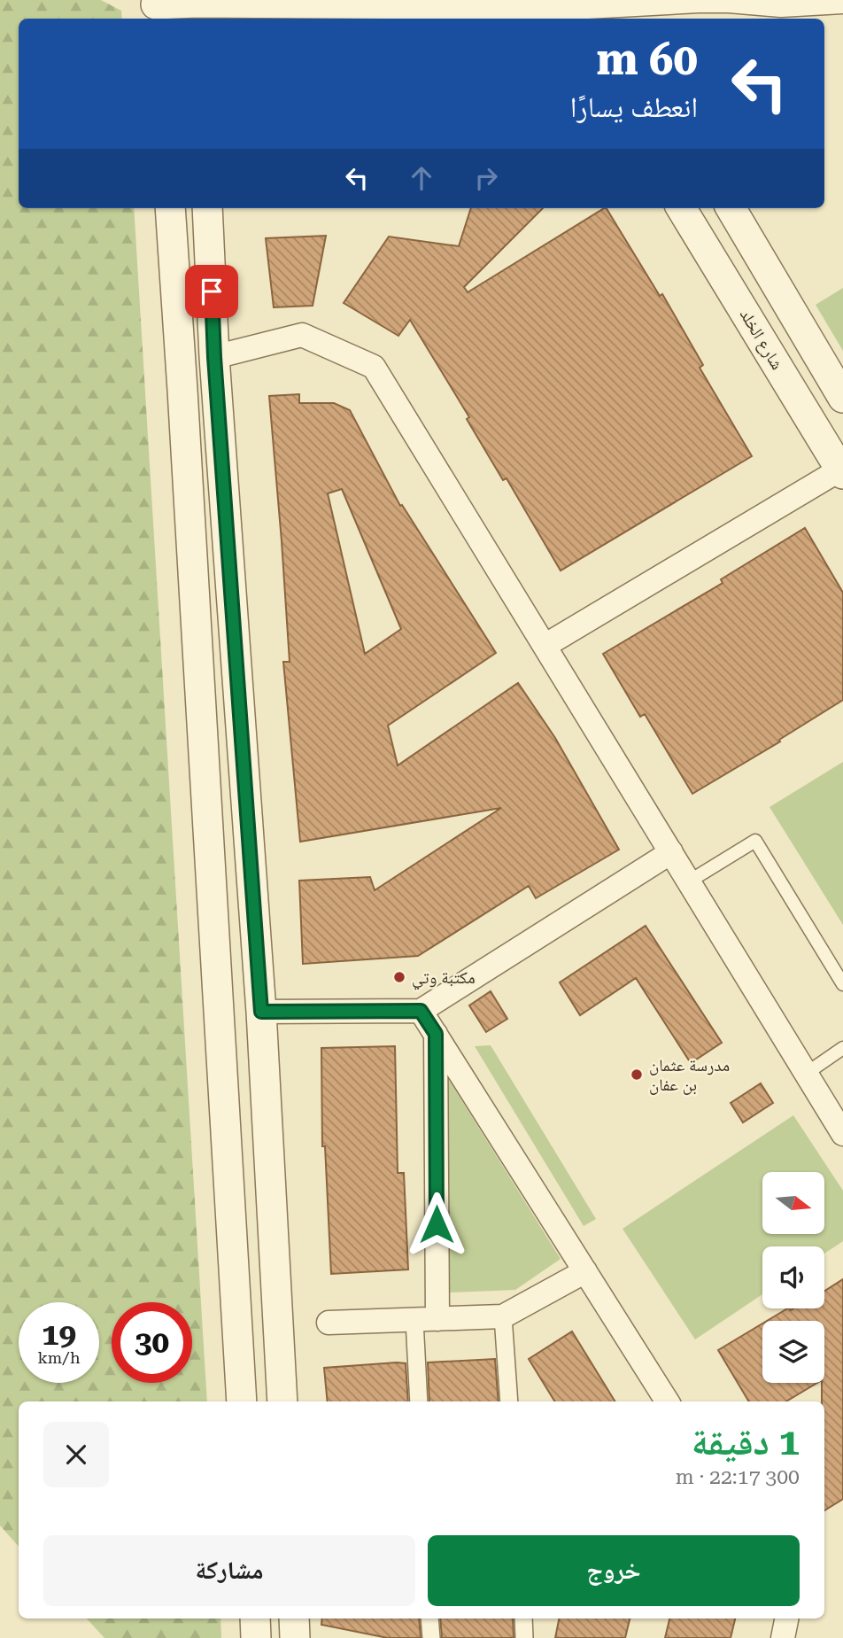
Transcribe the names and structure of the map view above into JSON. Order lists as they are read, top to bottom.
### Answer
{
  "streets": {
    "street": ["شارع الخلد"]
  },
  "places": ["مكتبة وتي", "مدرسة عثمان بن عفان"],
  "north": "right",
  "page": {
    "turn": ["60 m", "انعطف يسارًا"],
    "speed": "19 km/h",
    "limit": "30",
    "heading": ["1 دقيقة", "300 m · 22:17"],
    "buttons": ["خروج", "مشاركة"]
  }
}
